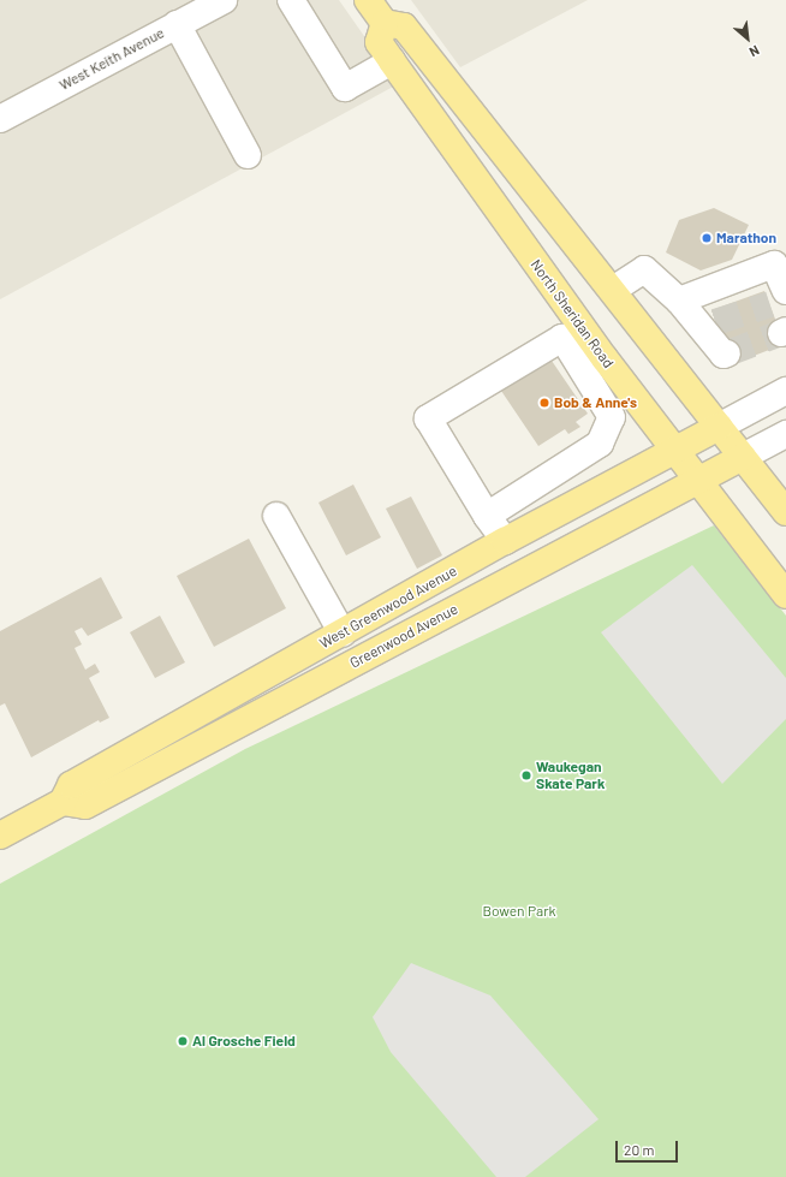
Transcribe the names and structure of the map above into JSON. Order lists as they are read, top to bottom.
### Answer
{
  "streets": {
    "main road": ["North Sheridan Road", "West Greenwood Avenue", "Greenwood Avenue"],
    "street": ["West Keith Avenue"]
  },
  "crossings": [
    ["North Sheridan Road", "West Greenwood Avenue"],
    ["North Sheridan Road", "Greenwood Avenue"],
    ["West Greenwood Avenue", "Greenwood Avenue"]
  ],
  "parks": ["Bowen Park"],
  "places": [
    "Marathon",
    "Bob & Anne's",
    "Waukegan Skate Park",
    "Al Grosche Field"
  ],
  "scale_bar": "20 m",
  "north": "bottom right"
}
